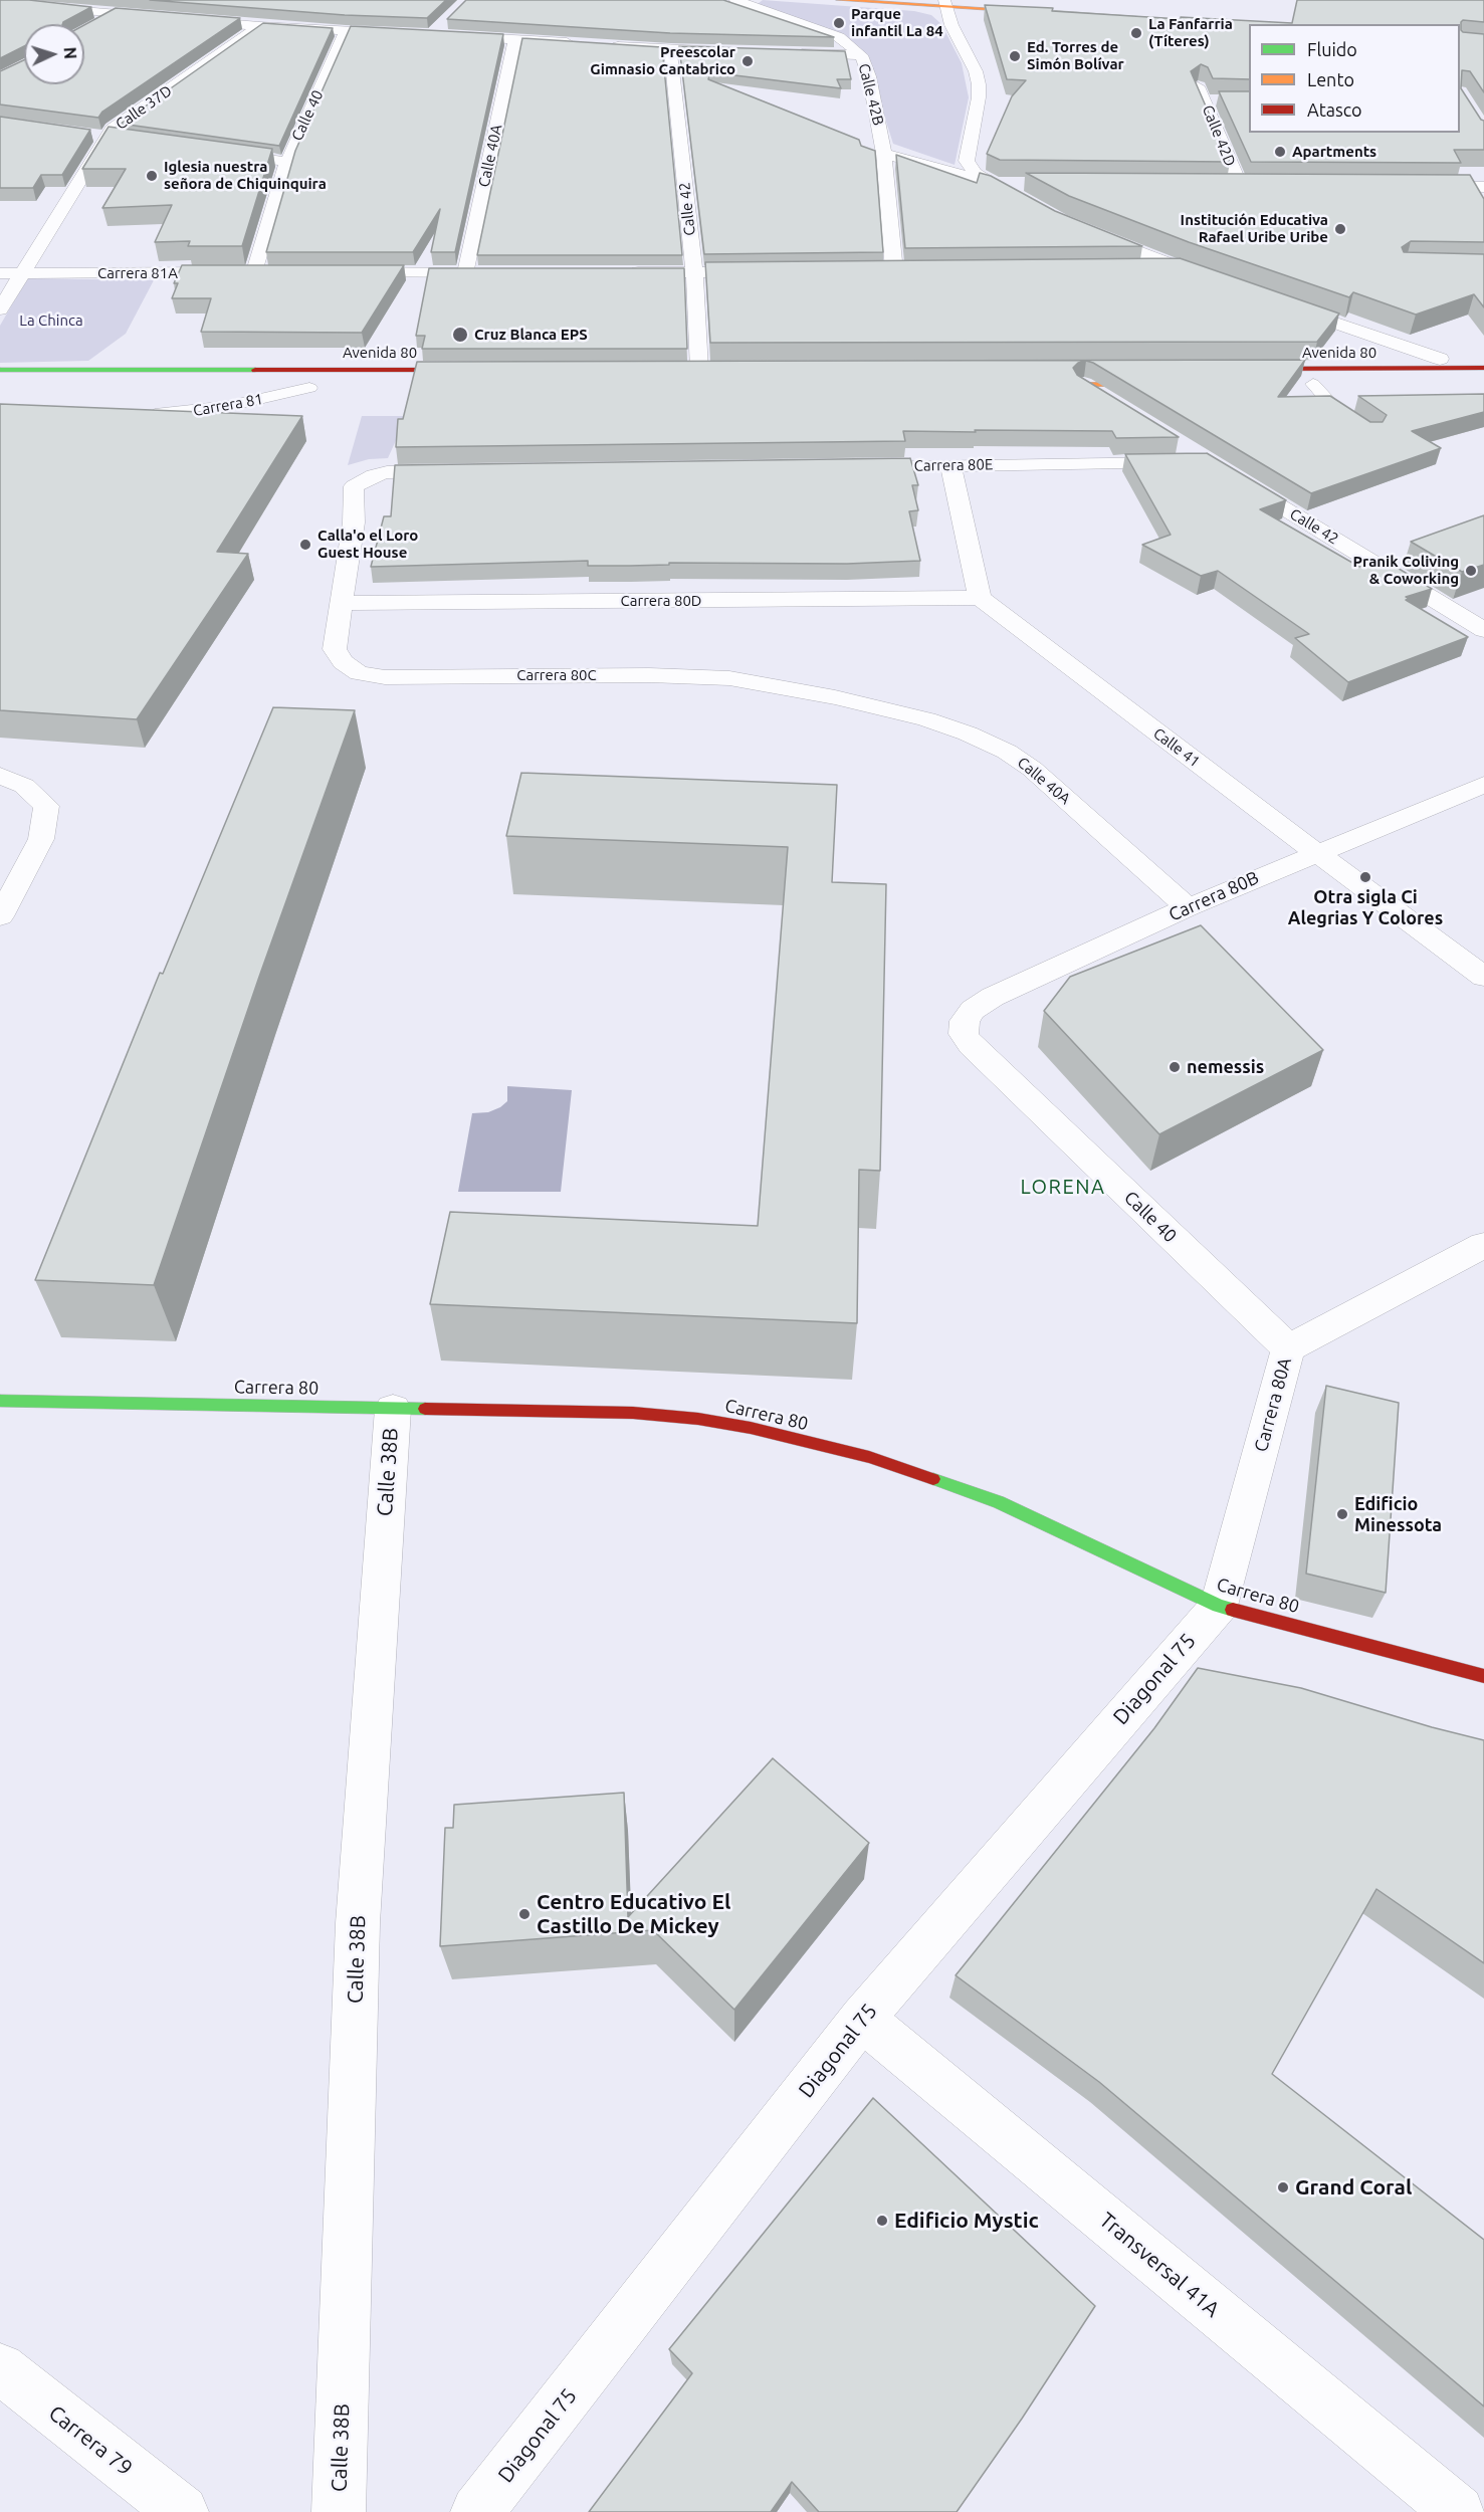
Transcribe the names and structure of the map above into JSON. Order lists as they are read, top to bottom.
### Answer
{
  "streets": {
    "street": [
      "Calle 42B",
      "Calle 37D",
      "Calle 40",
      "Calle 42D",
      "Calle 40A",
      "Calle 42",
      "Carrera 81A",
      "Avenida 80",
      "Carrera 80E",
      "Carrera 80D",
      "Carrera 80C",
      "Calle 41",
      "Carrera 80B",
      "Carrera 80",
      "Carrera 80A",
      "Calle 38B",
      "Diagonal 75",
      "Transversal 41A",
      "Carrera 79"
    ],
    "lane": ["Carrera 81"]
  },
  "crossings": [
    ["Calle 37D", "Carrera 81A"],
    ["Calle 40", "Carrera 81A"],
    ["Calle 40", "Carrera 80B"],
    ["Calle 40", "Carrera 80A"],
    ["Calle 40A", "Carrera 80C"],
    ["Calle 40A", "Carrera 80B"],
    ["Carrera 80D", "Carrera 80C"],
    ["Carrera 80D", "Calle 41"],
    ["Calle 41", "Carrera 80B"],
    ["Carrera 80", "Carrera 80A"],
    ["Carrera 80", "Calle 38B"],
    ["Carrera 80", "Diagonal 75"],
    ["Carrera 80A", "Diagonal 75"],
    ["Diagonal 75", "Transversal 41A"]
  ],
  "districts": ["LORENA"],
  "parks": ["La Chinca"],
  "places": [
    "Parque infantil La 84",
    "La Fanfarria (Títeres)",
    "Ed. Torres de Simón Bolívar",
    "Preescolar Gimnasio Cantabrico",
    "Apartments",
    "Iglesia nuestra señora de Chiquinquira",
    "Institución Educativa Rafael Uribe Uribe",
    "Cruz Blanca EPS",
    "Calla'o el Loro Guest House",
    "Pranik Coliving & Coworking",
    "Otra sigla Ci Alegrias Y Colores",
    "nemessis",
    "Edificio Minessota",
    "Centro Educativo El Castillo De Mickey",
    "Grand Coral",
    "Edificio Mystic"
  ],
  "legend": ["Fluido", "Lento", "Atasco"],
  "north": "right"
}
